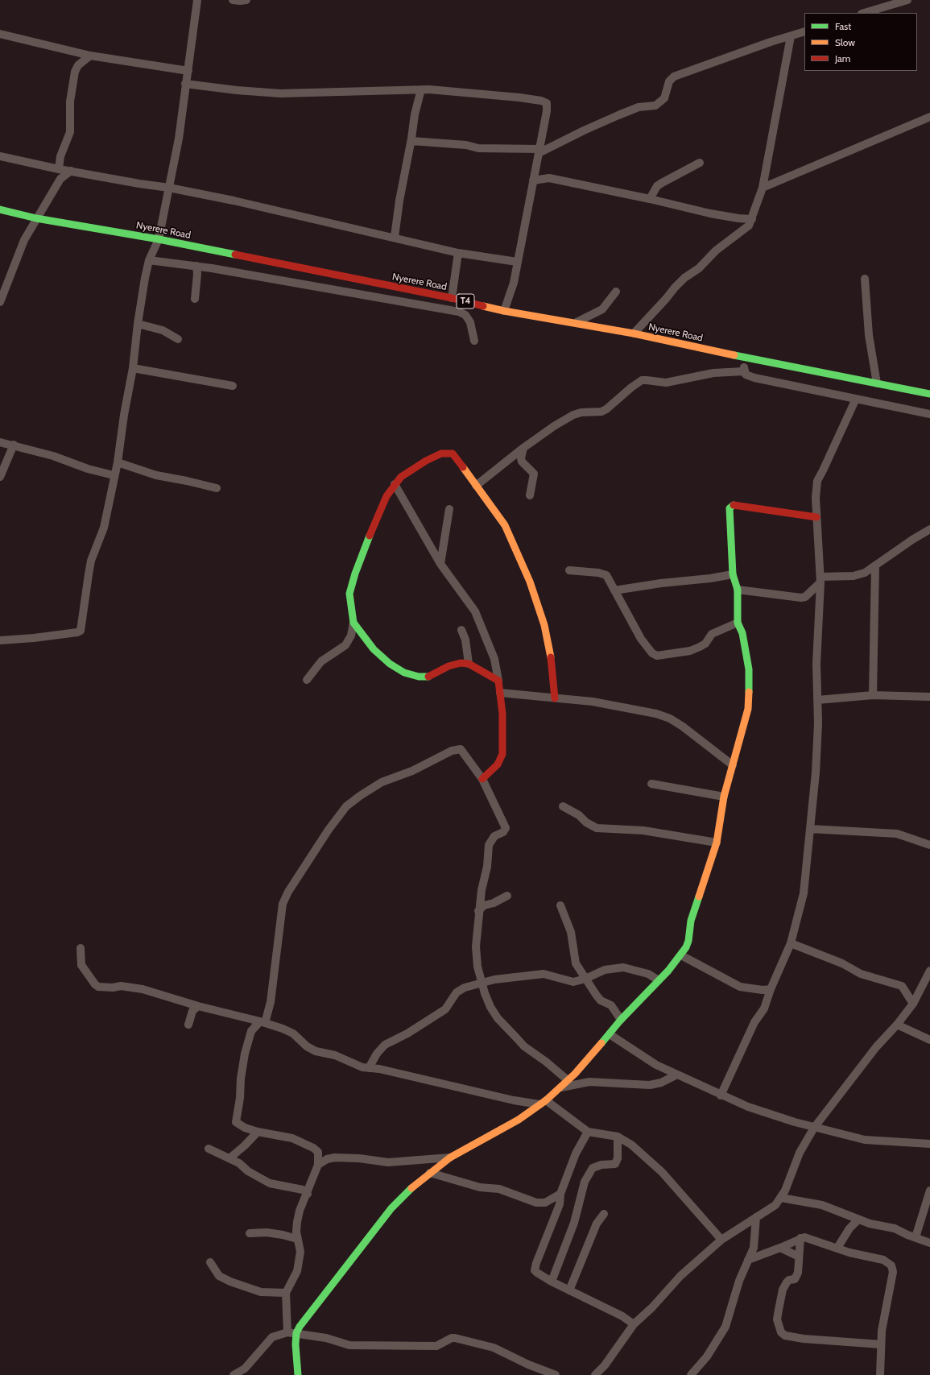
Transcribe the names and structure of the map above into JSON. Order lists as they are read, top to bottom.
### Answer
{
  "streets": {
    "main road": ["Nyerere Road", "T4"]
  },
  "legend": ["Fast", "Slow", "Jam"]
}
